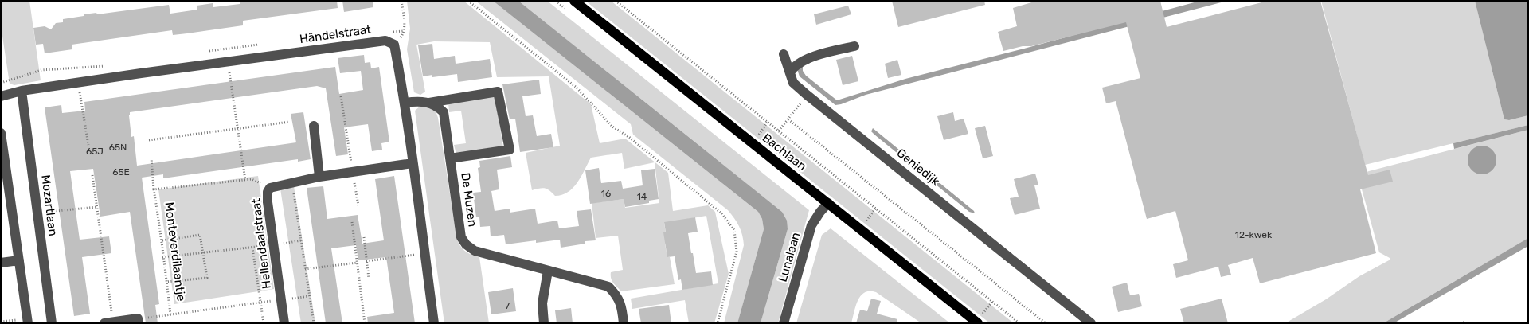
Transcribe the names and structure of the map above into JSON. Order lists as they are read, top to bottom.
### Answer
{
  "streets": {
    "main road": ["Bachlaan"],
    "street": [
      "Händelstraat",
      "Geniedijk",
      "De Muzen",
      "Mozartlaan",
      "Hellendaalstraat",
      "Lunalaan"
    ],
    "path": ["Monteverdilaantje"]
  },
  "crossings": [
    ["Händelstraat", "Mozartlaan"],
    ["Bachlaan", "Lunalaan"],
    ["Hellendaalstraat", "Monteverdilaantje"]
  ],
  "house_numbers": [
    "65N",
    "65J",
    "65E",
    "16",
    "14",
    "12-kwek",
    "7"
  ]
}
